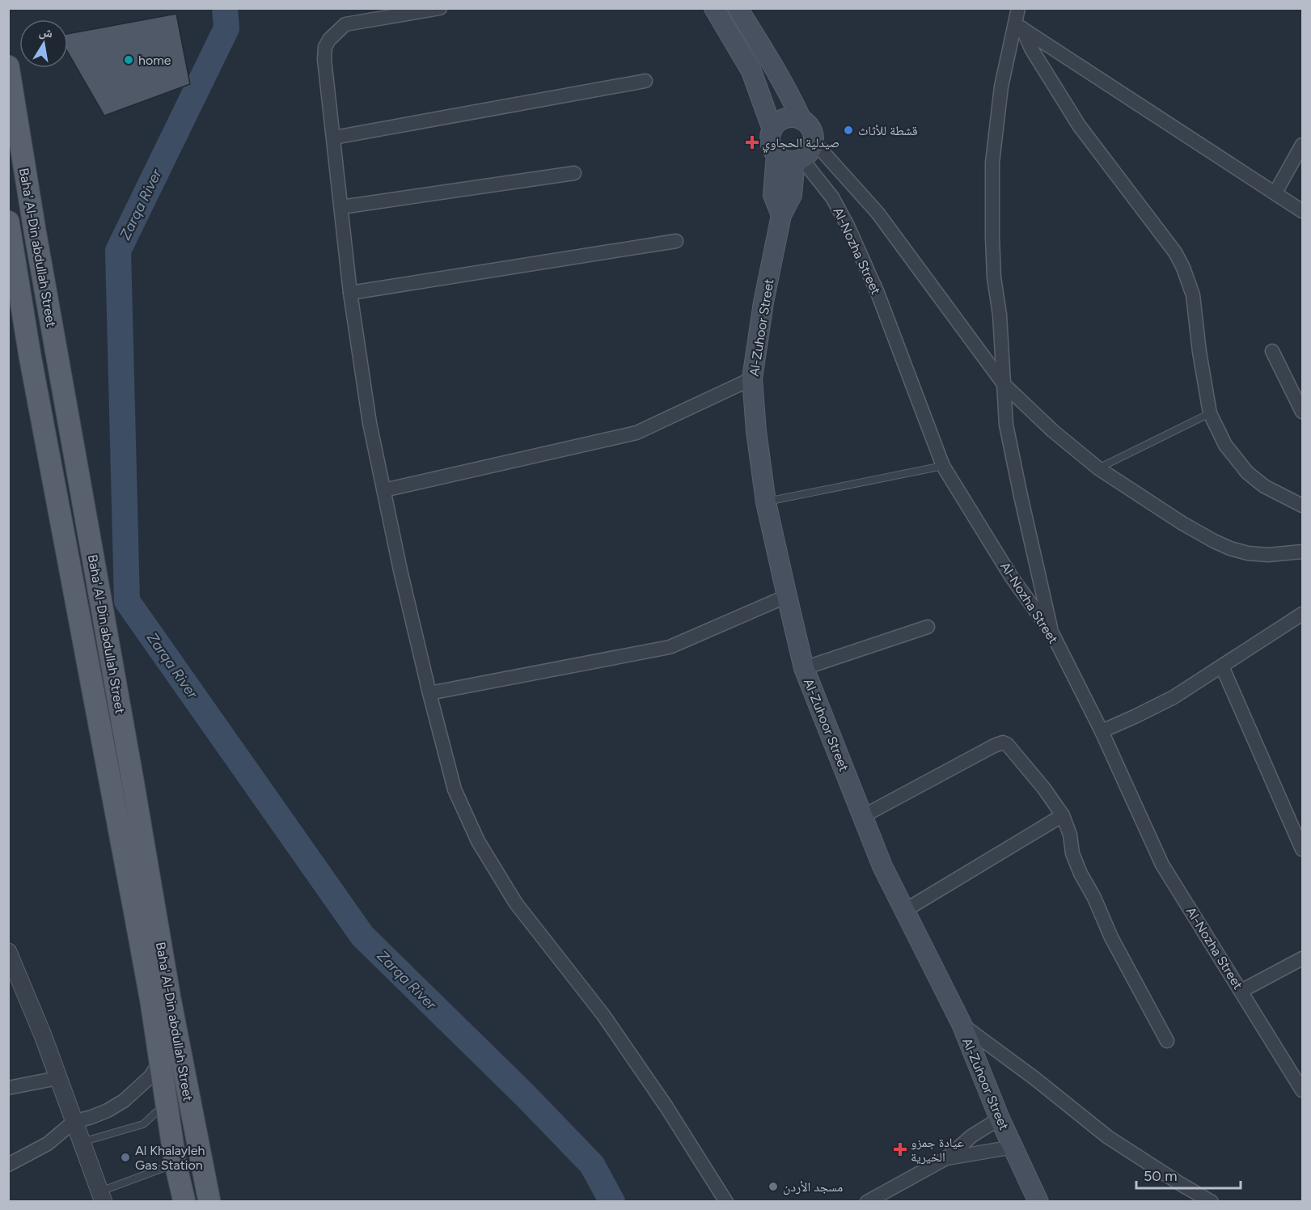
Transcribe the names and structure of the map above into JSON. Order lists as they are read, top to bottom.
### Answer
{
  "streets": {
    "main road": ["Baha' Al-Din abdullah Street", "Al-Zuhoor Street"],
    "street": ["Al-Nozha Street"]
  },
  "crossings": [
    ["Al-Nozha Street", "Al-Zuhoor Street"]
  ],
  "water": ["Zarqa River"],
  "places": {
    "other": [
      "home",
      "قشطة للأثاث",
      "Al Khalayleh Gas Station",
      "مسجد الأردن"
    ],
    "health": ["صيدلية الحجاوي", "عيادة جمزو الخيرية"]
  },
  "scale_bar": "50 m",
  "north": "top"
}
